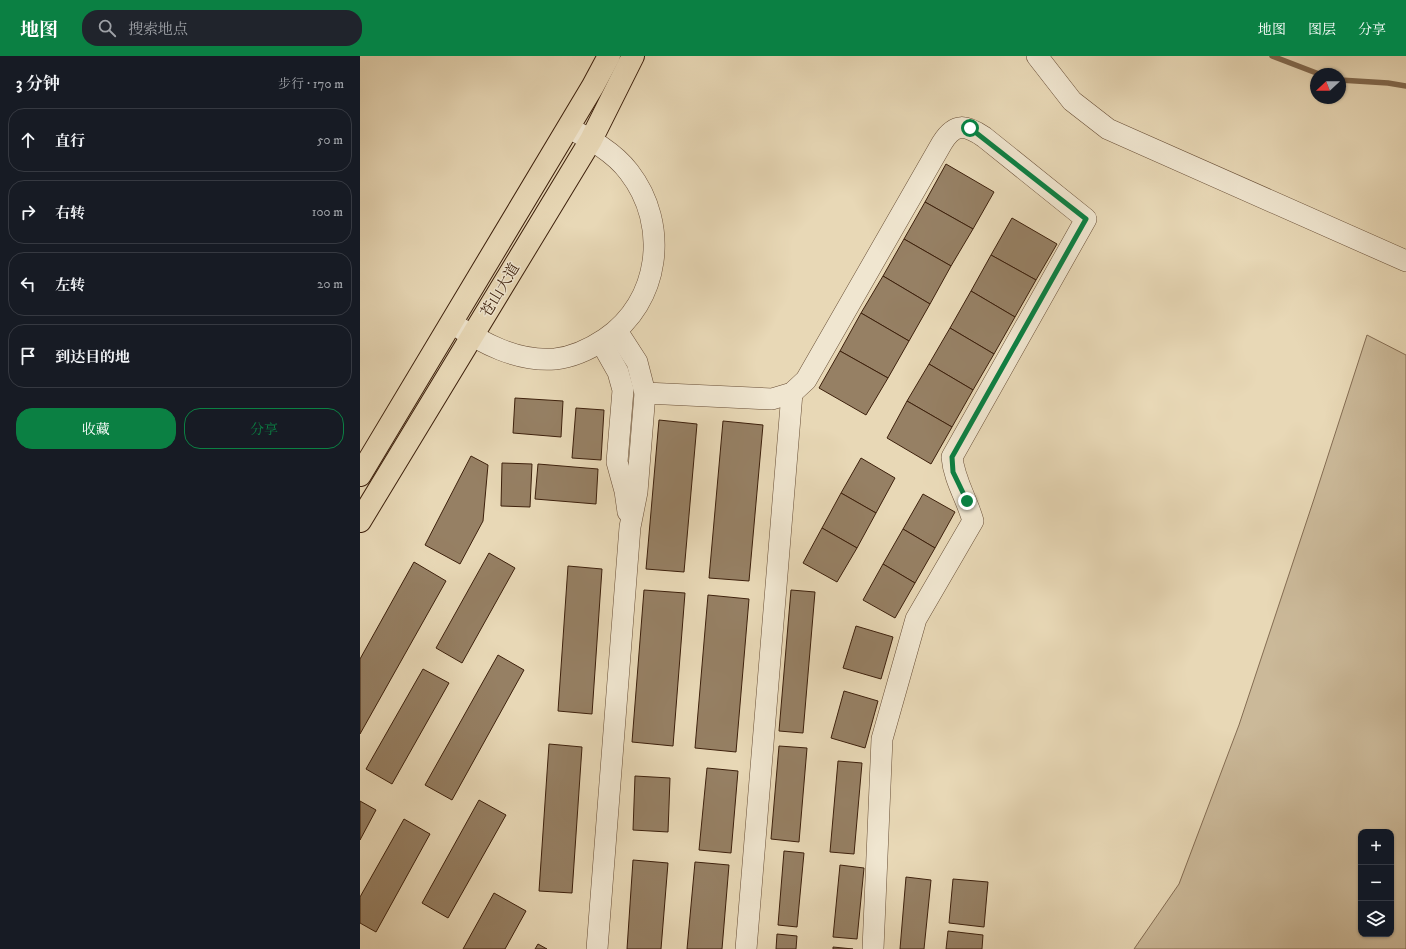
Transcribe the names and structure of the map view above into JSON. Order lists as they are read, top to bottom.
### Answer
{
  "streets": {
    "main road": ["苍山大道"]
  },
  "north": "left",
  "page": {
    "header": "地图",
    "search": "搜索地点",
    "nav": ["地图", "图层", "分享"],
    "heading": ["3 分钟", "步行 · 170 m"],
    "list": [
      ["直行", "50 m"],
      ["右转", "100 m"],
      ["左转", "20 m"],
      "到达目的地"
    ],
    "buttons": ["收藏", "分享"],
    "map_buttons": ["+", "−"]
  }
}
